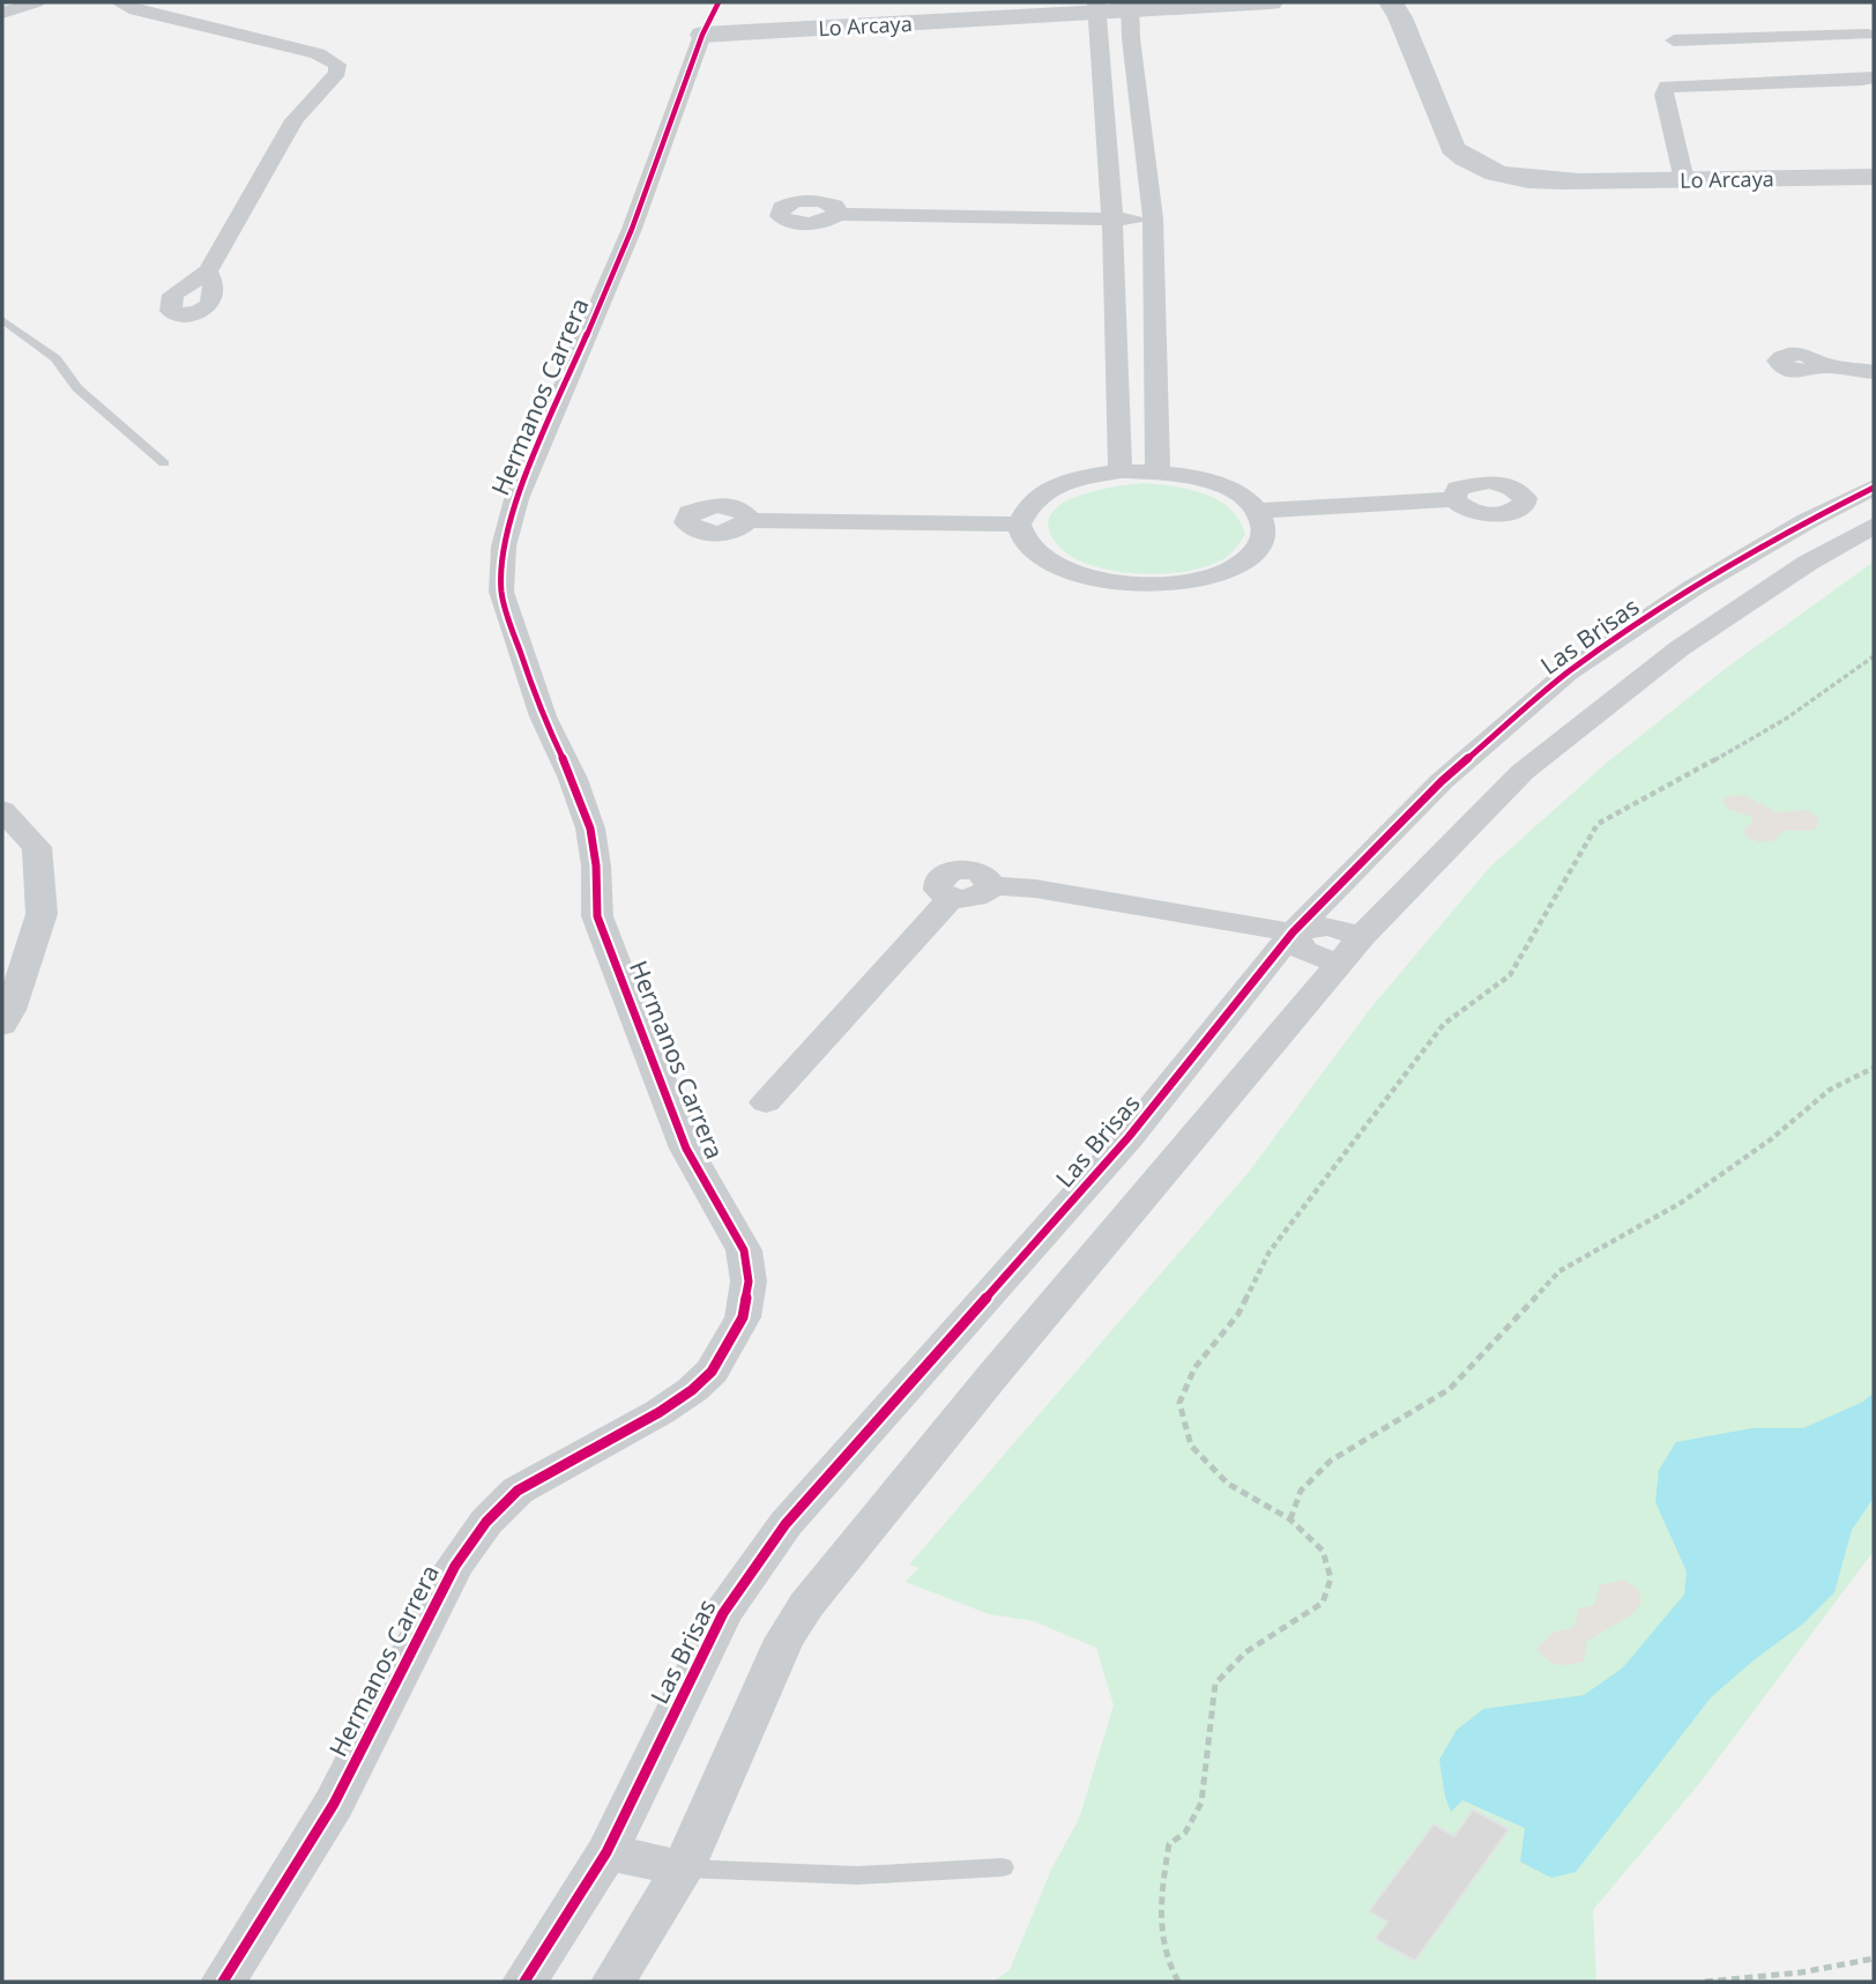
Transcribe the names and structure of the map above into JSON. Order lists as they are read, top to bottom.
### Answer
{
  "streets": {
    "street": ["Lo Arcaya", "Hermanos Carrera", "Las Brisas"]
  },
  "crossings": [
    ["Lo Arcaya", "Hermanos Carrera"]
  ]
}
